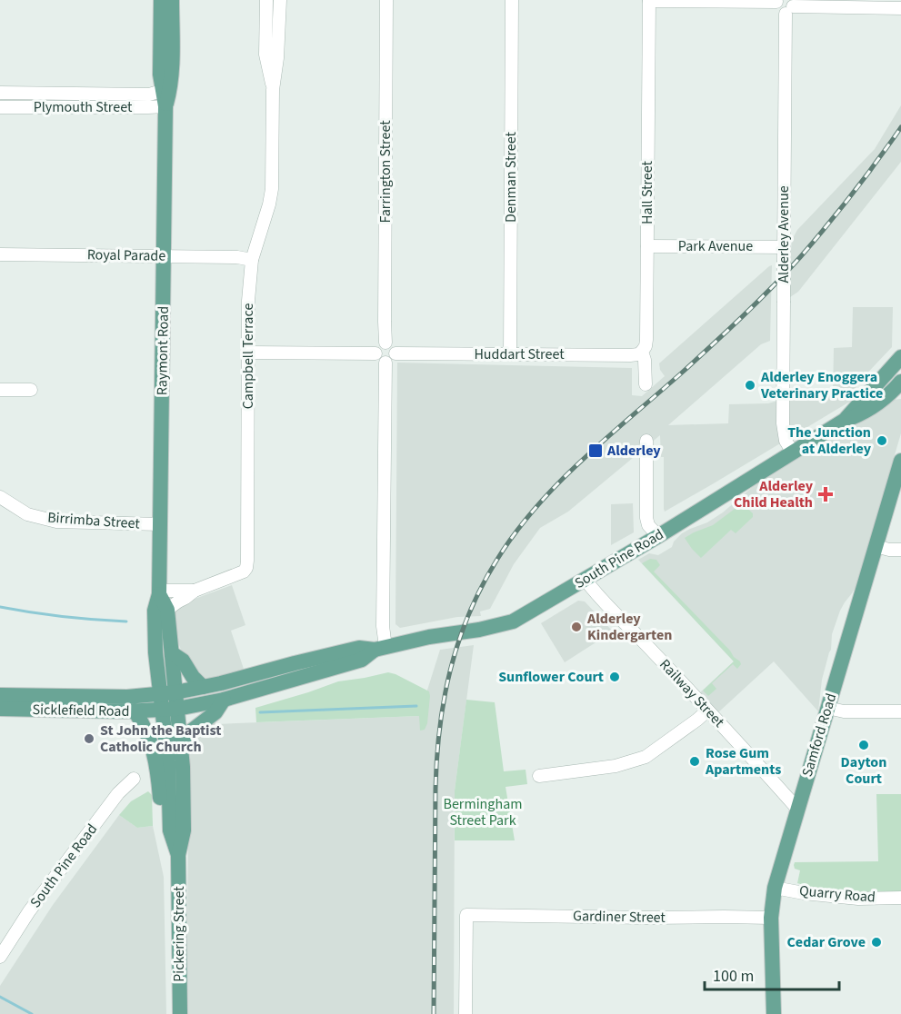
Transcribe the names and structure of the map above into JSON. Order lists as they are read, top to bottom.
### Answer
{
  "streets": {
    "main road": [
      "Raymont Road",
      "South Pine Road",
      "Sicklefield Road",
      "Samford Road",
      "Pickering Street"
    ],
    "street": [
      "Plymouth Street",
      "Farrington Street",
      "Denman Street",
      "Hall Street",
      "Alderley Avenue",
      "Park Avenue",
      "Royal Parade",
      "Huddart Street",
      "Campbell Terrace",
      "Birrimba Street",
      "Railway Street",
      "Quarry Road",
      "Gardiner Street"
    ]
  },
  "crossings": [
    ["Plymouth Street", "Raymont Road"],
    ["Farrington Street", "Huddart Street"],
    ["Denman Street", "Huddart Street"],
    ["Hall Street", "Park Avenue"],
    ["Hall Street", "Huddart Street"],
    ["Alderley Avenue", "Park Avenue"],
    ["Alderley Avenue", "South Pine Road"],
    ["Royal Parade", "Raymont Road"],
    ["Royal Parade", "Campbell Terrace"],
    ["Raymont Road", "Campbell Terrace"],
    ["Raymont Road", "Birrimba Street"],
    ["Raymont Road", "South Pine Road"],
    ["Raymont Road", "Sicklefield Road"],
    ["Raymont Road", "Pickering Street"],
    ["South Pine Road", "Railway Street"],
    ["South Pine Road", "Sicklefield Road"],
    ["South Pine Road", "Pickering Street"],
    ["Railway Street", "Samford Road"],
    ["Sicklefield Road", "Pickering Street"],
    ["Samford Road", "Quarry Road"],
    ["Samford Road", "Gardiner Street"]
  ],
  "parks": ["Bermingham Street Park"],
  "places": {
    "other": [
      "Alderley Enoggera Veterinary Practice",
      "The Junction at Alderley",
      "Alderley Kindergarten",
      "Sunflower Court",
      "St John the Baptist Catholic Church",
      "Dayton Court",
      "Rose Gum Apartments",
      "Cedar Grove"
    ],
    "transit": ["Alderley"],
    "health": ["Alderley Child Health"]
  },
  "scale_bar": "100 m"
}
